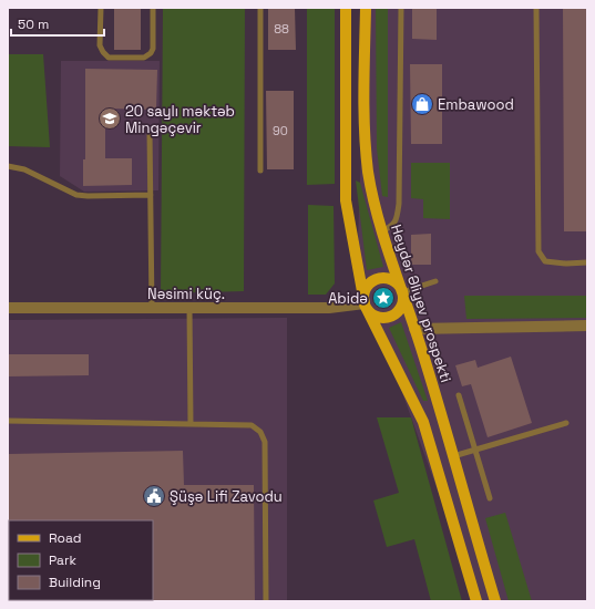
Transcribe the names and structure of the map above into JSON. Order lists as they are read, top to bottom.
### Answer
{
  "streets": {
    "main road": ["Heydər Əliyev prospekti"],
    "street": ["Nəsimi küç."]
  },
  "crossings": [
    ["Nəsimi küç.", "Heydər Əliyev prospekti"]
  ],
  "places": {
    "shop": ["Embawood"],
    "school or university": ["20 saylı məktəb Mingəçevir"],
    "place": ["Abidə"],
    "public building": ["Şüşə Lifi Zavodu"]
  },
  "house_numbers": ["88", "90"],
  "legend": ["Road", "Park", "Building"],
  "scale_bar": "50 m"
}
